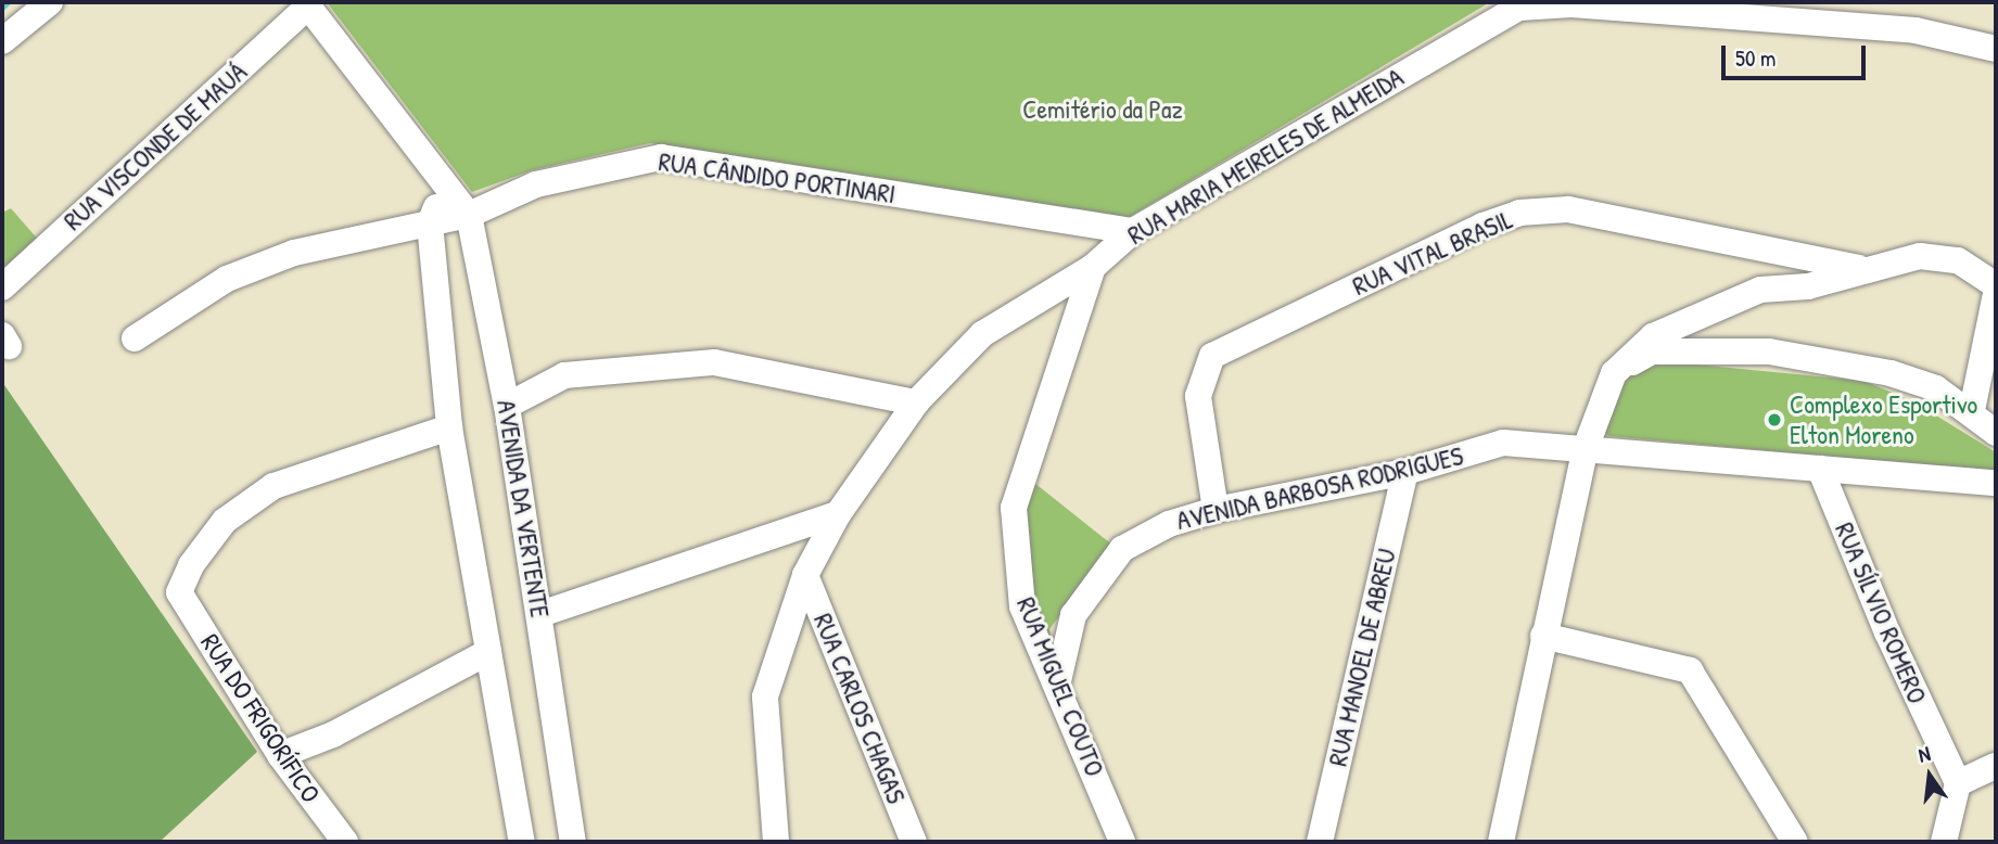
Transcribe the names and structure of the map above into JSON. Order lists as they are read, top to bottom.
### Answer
{
  "streets": {
    "street": [
      "RUA VISCONDE DE MAUÁ",
      "RUA MARIA MEIRELES DE ALMEIDA",
      "RUA CÂNDIDO PORTINARI",
      "RUA VITAL BRASIL",
      "AVENIDA BARBOSA RODRIGUES",
      "AVENIDA DA VERTENTE",
      "RUA SÍLVIO ROMERO",
      "RUA MANOEL DE ABREU",
      "RUA MIGUEL COUTO",
      "RUA CARLOS CHAGAS",
      "RUA DO FRIGORÍFICO"
    ]
  },
  "crossings": [
    ["RUA VISCONDE DE MAUÁ", "AVENIDA DA VERTENTE"],
    ["RUA MARIA MEIRELES DE ALMEIDA", "RUA CÂNDIDO PORTINARI"],
    ["RUA MARIA MEIRELES DE ALMEIDA", "RUA MIGUEL COUTO"],
    ["RUA MARIA MEIRELES DE ALMEIDA", "RUA CARLOS CHAGAS"],
    ["RUA CÂNDIDO PORTINARI", "AVENIDA DA VERTENTE"],
    ["RUA VITAL BRASIL", "AVENIDA BARBOSA RODRIGUES"],
    ["AVENIDA BARBOSA RODRIGUES", "RUA SÍLVIO ROMERO"],
    ["AVENIDA BARBOSA RODRIGUES", "RUA MANOEL DE ABREU"],
    ["AVENIDA BARBOSA RODRIGUES", "RUA MIGUEL COUTO"]
  ],
  "parks": ["Cemitério da Paz"],
  "places": ["Complexo Esportivo Elton Moreno"],
  "scale_bar": "50 m",
  "north": "top"
}
